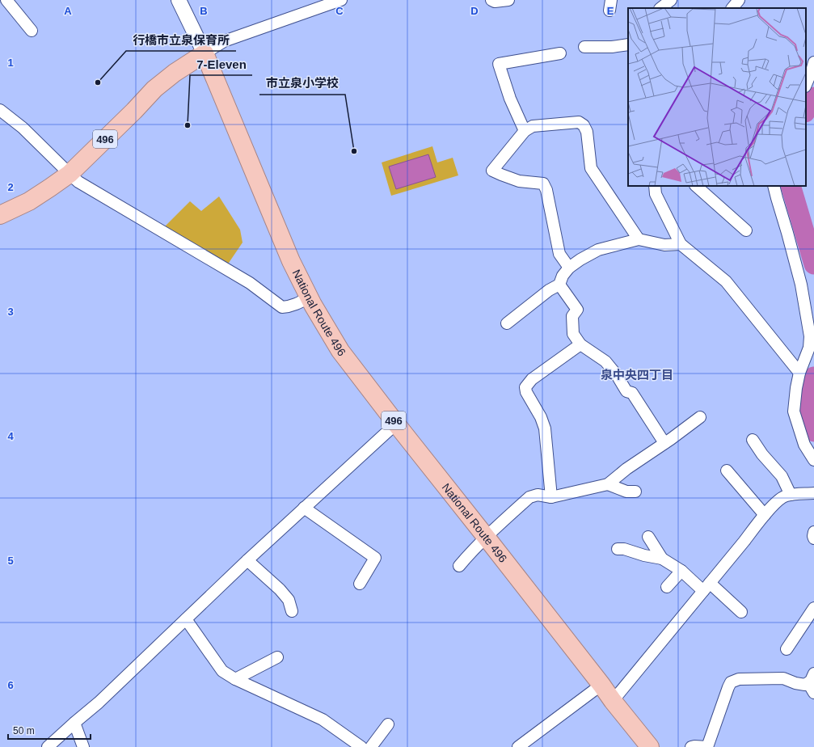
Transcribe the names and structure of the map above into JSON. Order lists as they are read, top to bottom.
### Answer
{
  "streets": {
    "highway": ["496", "National Route 496"]
  },
  "crossings": [
    ["496", "National Route 496"]
  ],
  "districts": ["泉中央四丁目"],
  "places": ["行橋市立泉保育所", "7-Eleven", "市立泉小学校"],
  "scale_bar": "50 m",
  "grid": {
    "columns": [
      "A",
      "B",
      "C",
      "D",
      "E"
    ],
    "rows": [
      "1",
      "2",
      "3",
      "4",
      "5",
      "6"
    ]
  }
}
